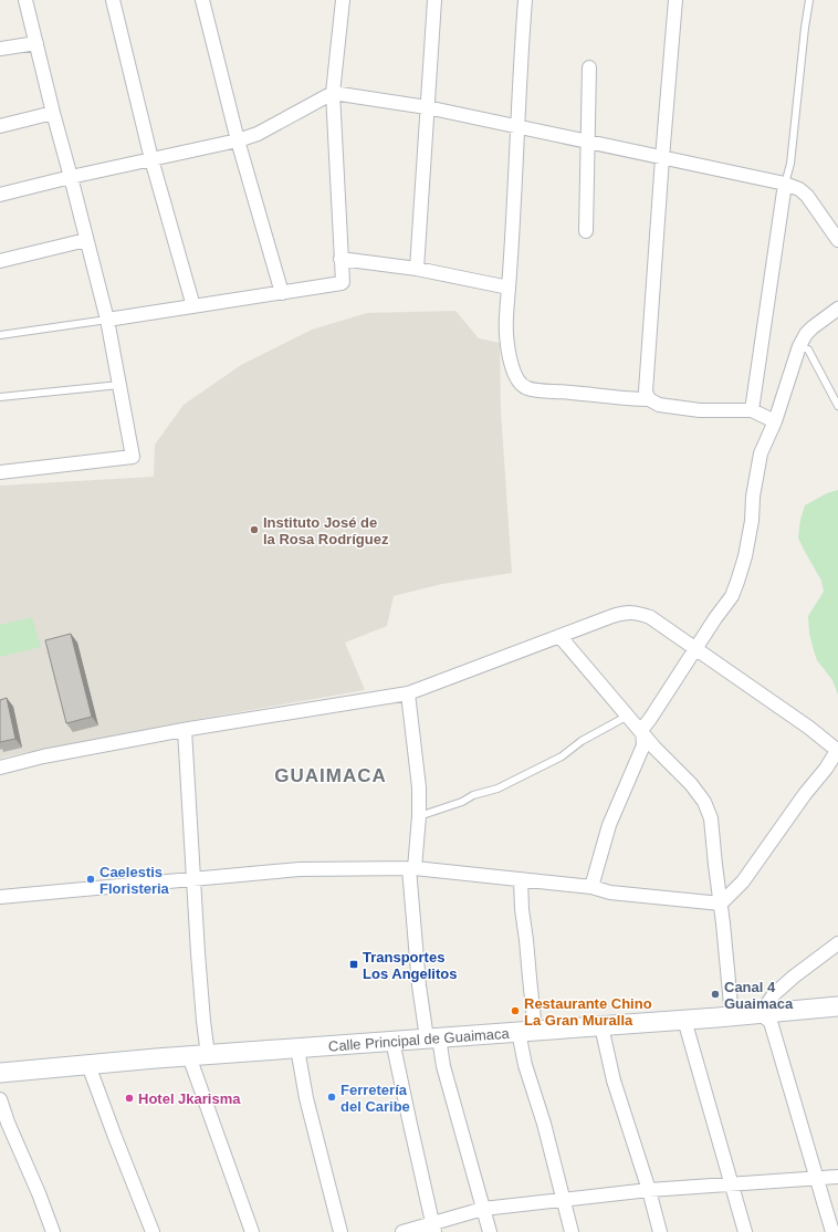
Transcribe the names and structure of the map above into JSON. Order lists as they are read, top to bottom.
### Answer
{
  "streets": {
    "main road": ["Calle Principal de Guaimaca"]
  },
  "districts": ["GUAIMACA"],
  "places": {
    "other": [
      "Instituto José de la Rosa Rodríguez",
      "Caelestis Floristeria",
      "Canal 4 Guaimaca",
      "Restaurante Chino La Gran Muralla",
      "Ferretería del Caribe",
      "Hotel Jkarisma"
    ],
    "transit": ["Transportes Los Angelitos"]
  }
}
